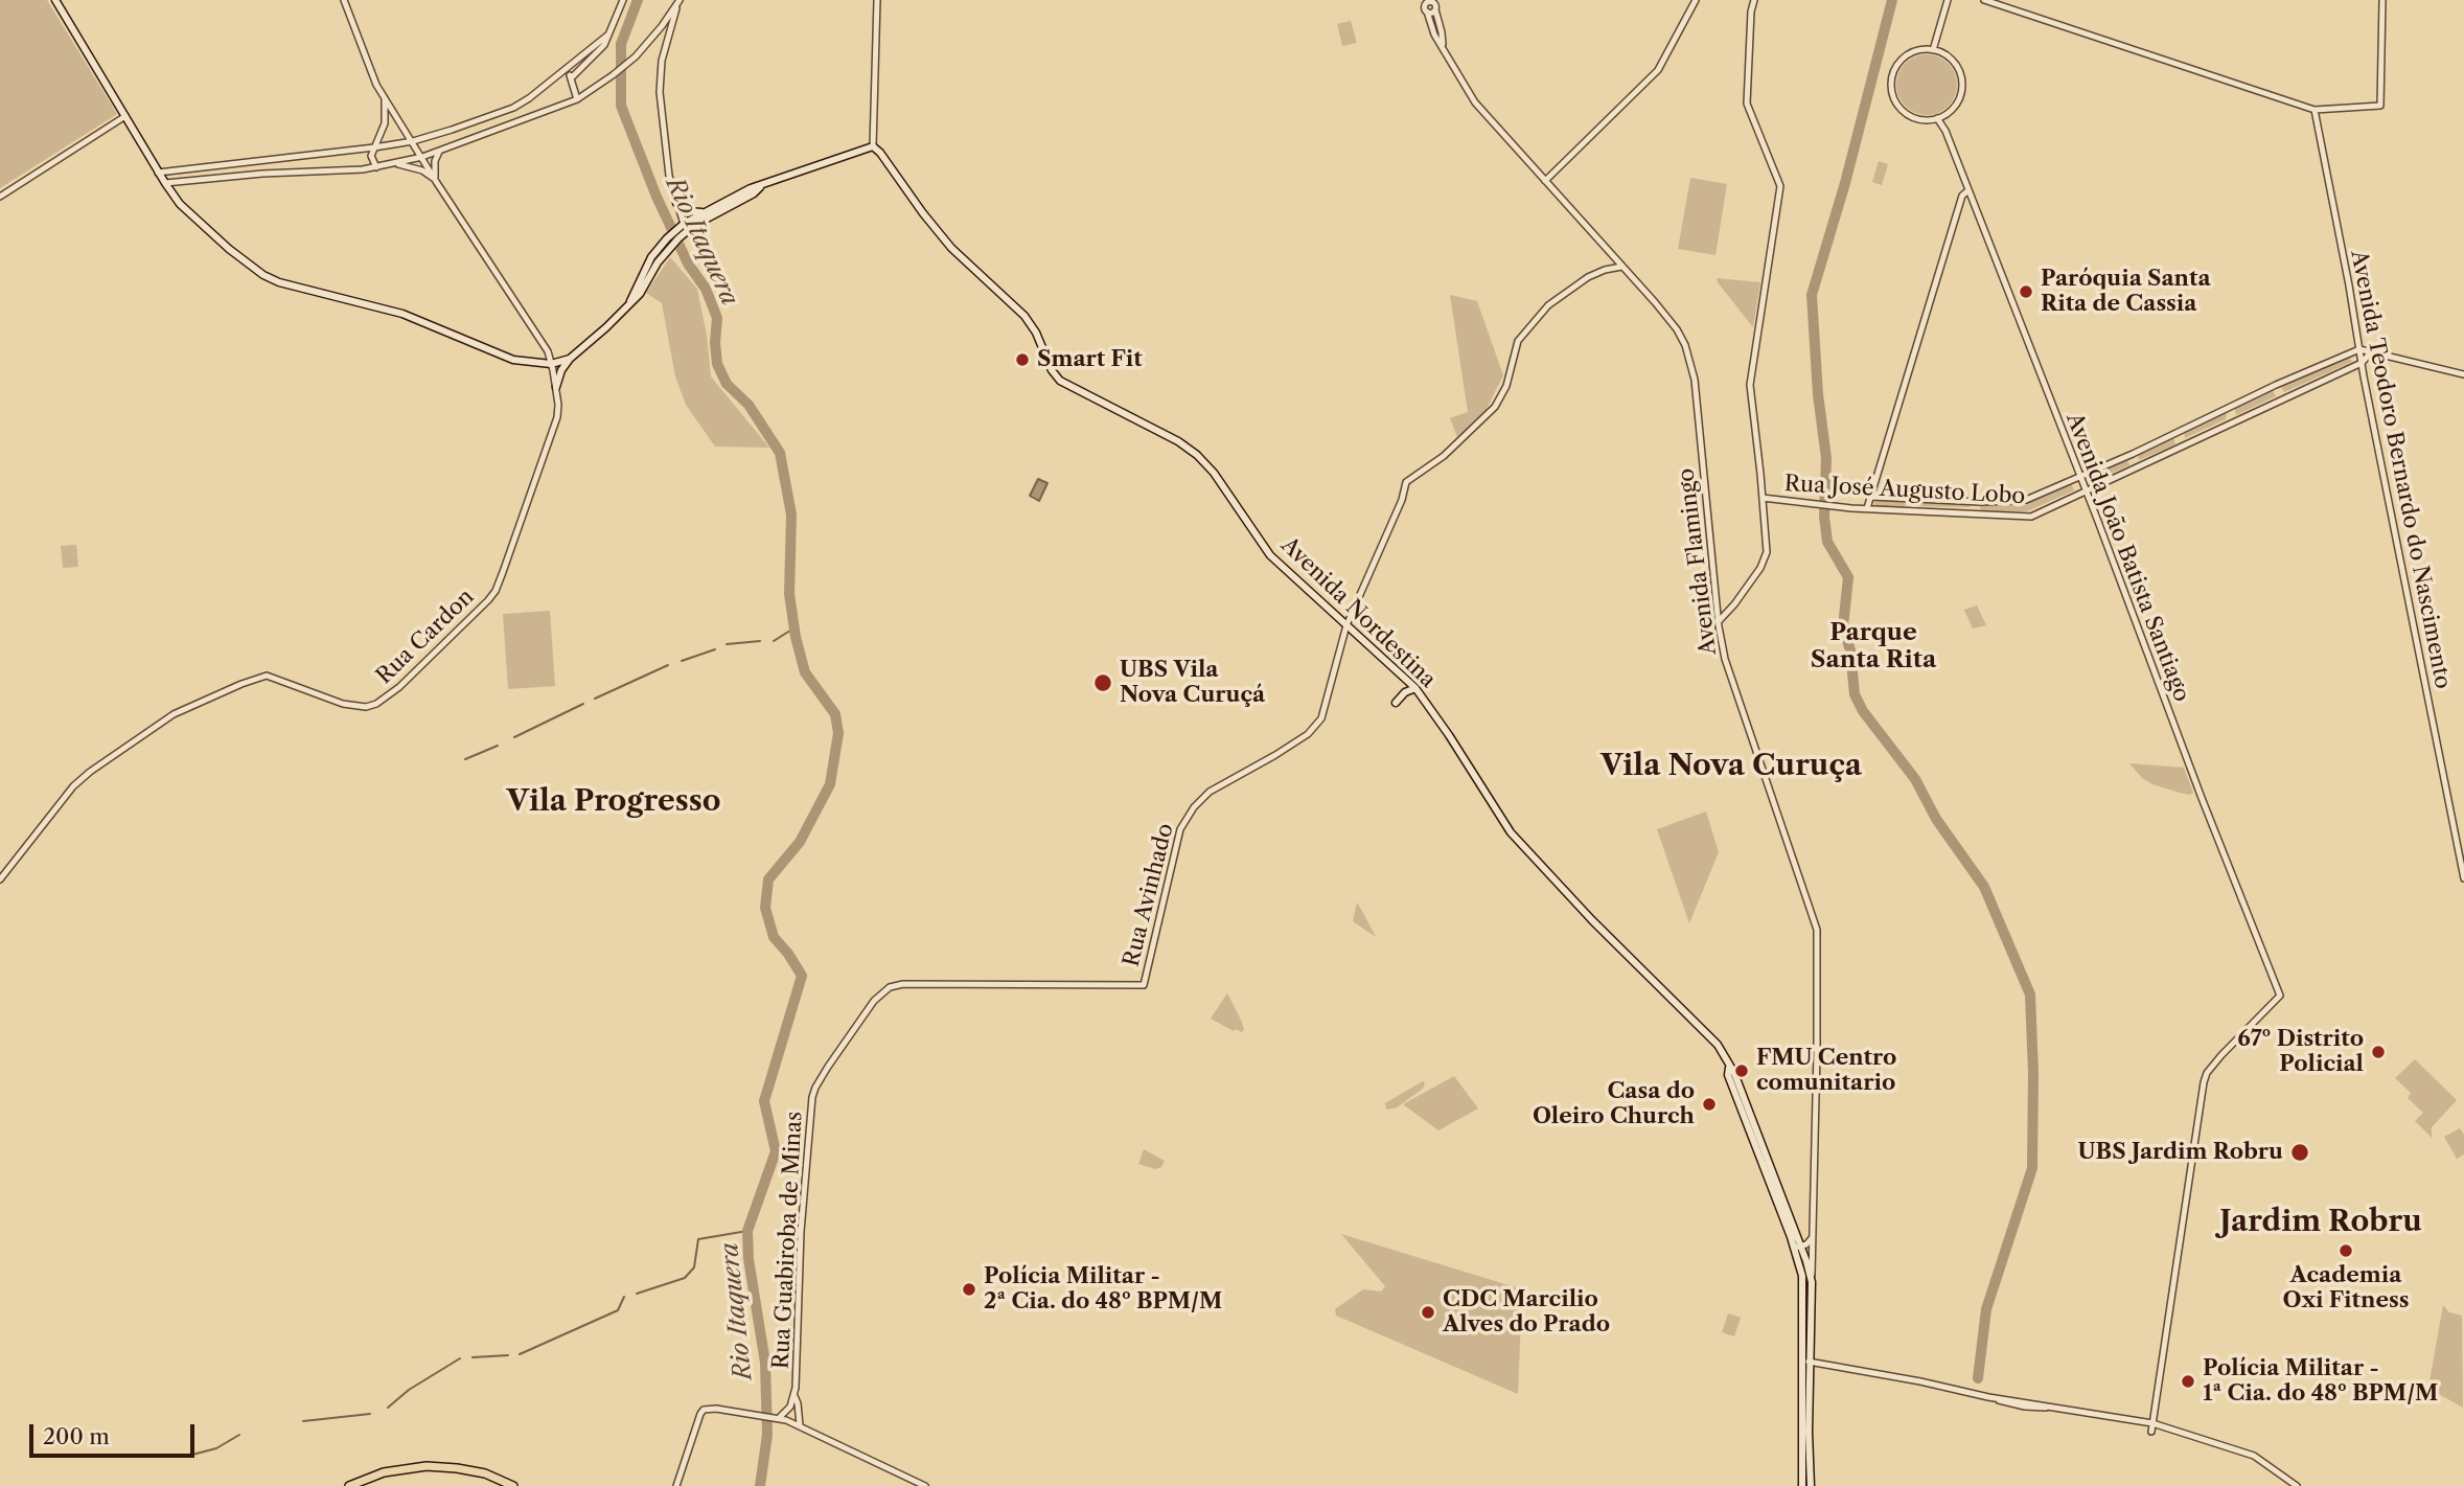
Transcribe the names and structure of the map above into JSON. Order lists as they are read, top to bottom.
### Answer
{
  "streets": {
    "main road": ["Avenida Nordestina"],
    "street": [
      "Avenida Teodoro Bernardo do Nascimento",
      "Rua José Augusto Lobo",
      "Avenida João Batista Santiago",
      "Avenida Flamingo",
      "Rua Cardon",
      "Rua Avinhado",
      "Rua Guabiroba de Minas"
    ]
  },
  "crossings": [
    ["Avenida Teodoro Bernardo do Nascimento", "Rua José Augusto Lobo"],
    ["Rua José Augusto Lobo", "Avenida João Batista Santiago"],
    ["Avenida Flamingo", "Avenida Nordestina"],
    ["Avenida Flamingo", "Rua Avinhado"],
    ["Avenida Nordestina", "Rua Avinhado"],
    ["Rua Avinhado", "Rua Guabiroba de Minas"]
  ],
  "districts": [
    "Parque Santa Rita",
    "Vila Nova Curuça",
    "Vila Progresso",
    "Jardim Robru"
  ],
  "water": ["Rio Itaquera"],
  "places": [
    "Paróquia Santa Rita de Cassia",
    "Smart Fit",
    "UBS Vila Nova Curuçá",
    "67º Distrito Policial",
    "FMU Centro comunitario",
    "Casa do Oleiro Church",
    "UBS Jardim Robru",
    "Academia Oxi Fitness",
    "Polícia Militar - 2ª Cia. do 48º BPM/M",
    "CDC Marcilio Alves do Prado",
    "Polícia Militar - 1ª Cia. do 48º BPM/M"
  ],
  "scale_bar": "200 m"
}
